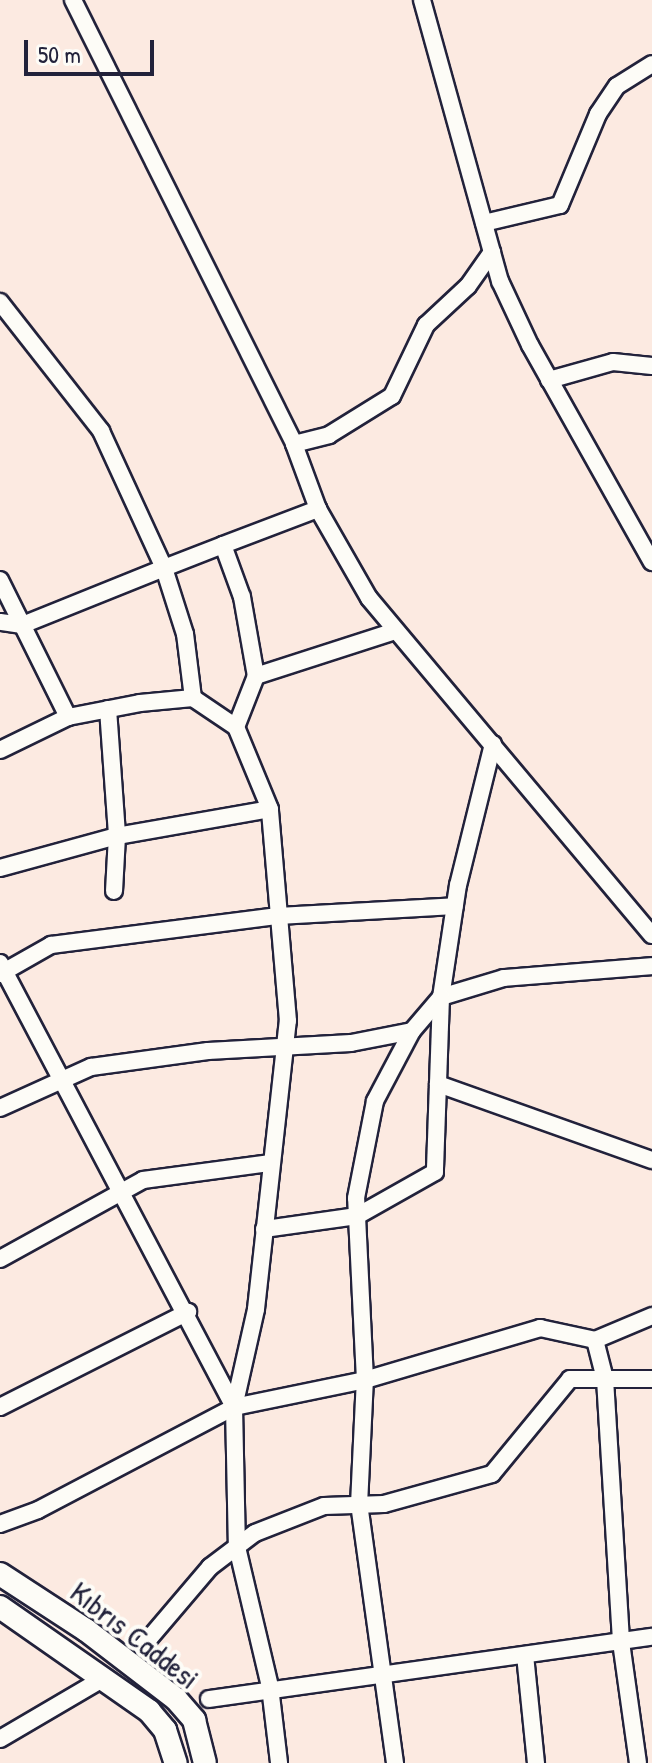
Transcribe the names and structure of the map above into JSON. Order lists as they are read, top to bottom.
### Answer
{
  "streets": {
    "main road": ["Kıbrıs Caddesi"]
  },
  "scale_bar": "50 m"
}
